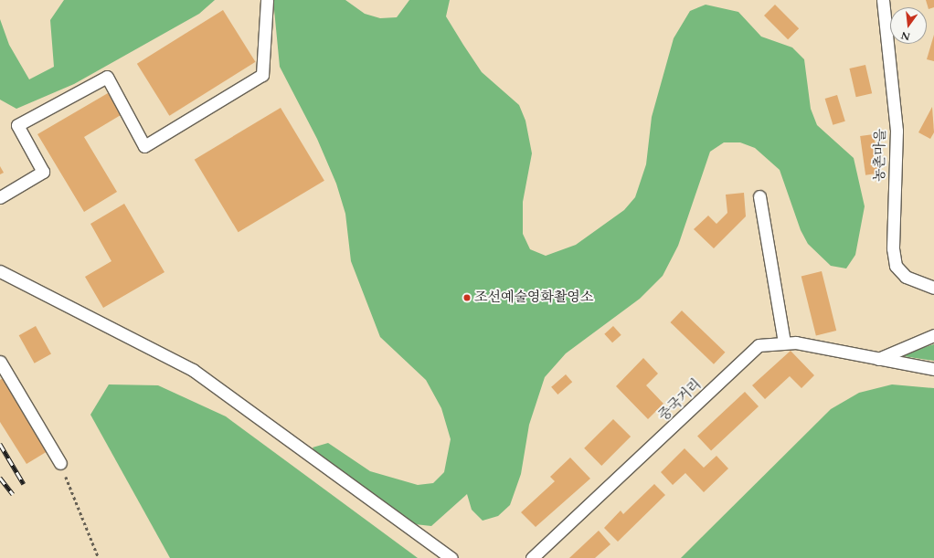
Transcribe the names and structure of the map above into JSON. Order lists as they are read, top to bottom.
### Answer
{
  "streets": {
    "lane": ["농촌마을", "중국거리"]
  },
  "places": ["조선예술영화촬영소"],
  "north": "bottom"
}
